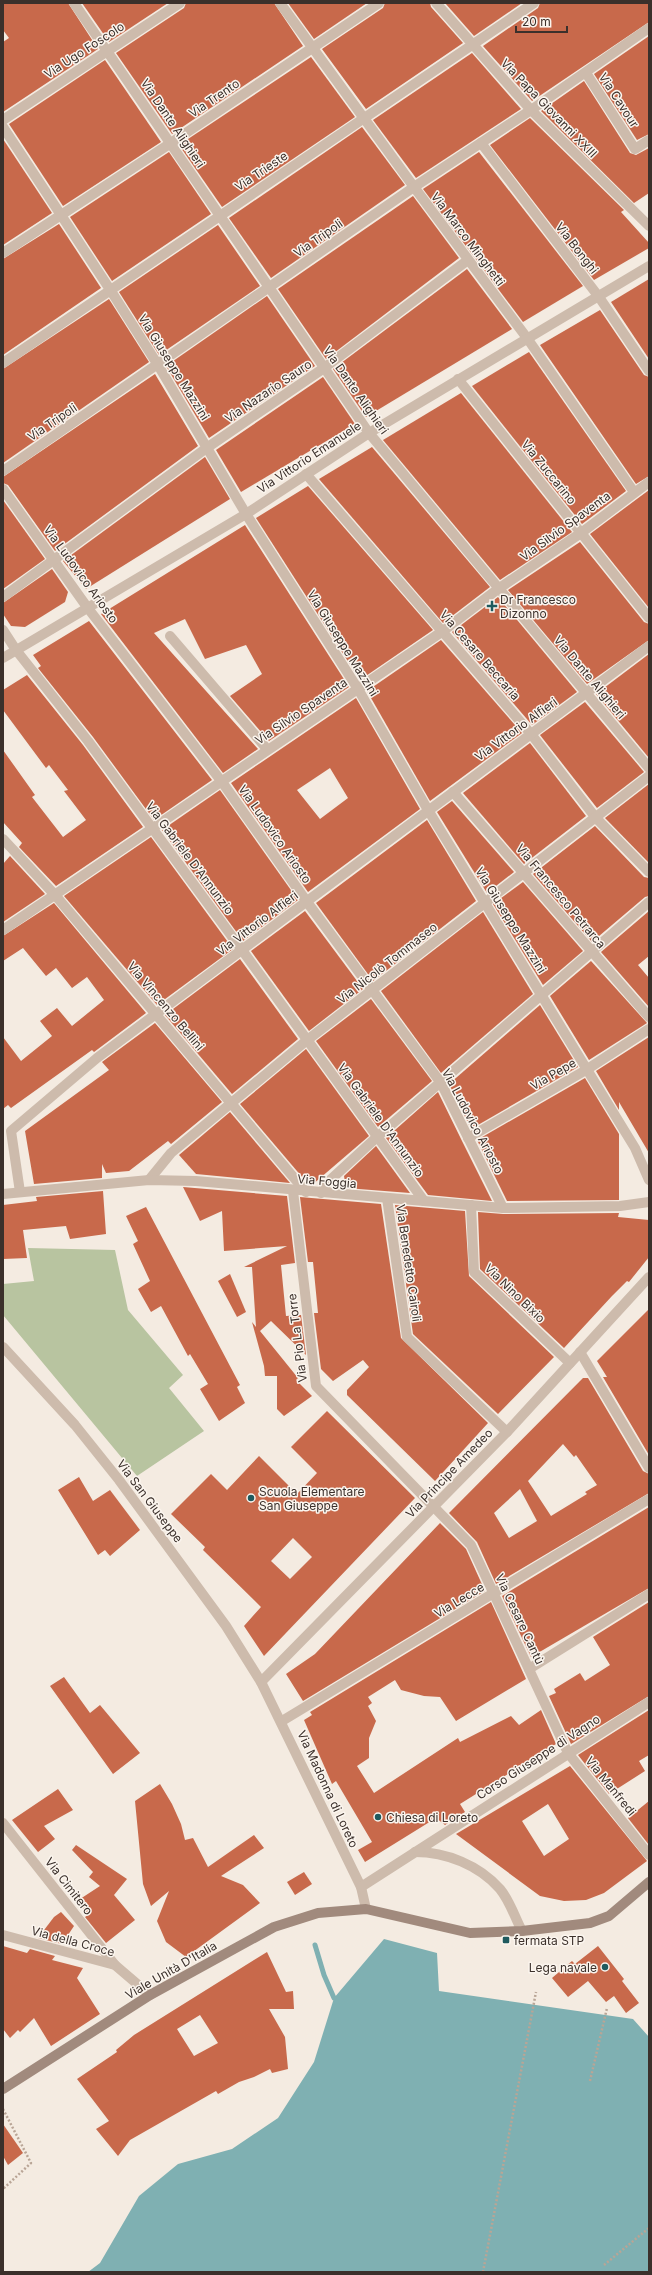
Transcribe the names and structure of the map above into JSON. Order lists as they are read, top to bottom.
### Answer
{
  "streets": {
    "street": [
      "Via Ugo Foscolo",
      "Via Trento",
      "Via Cavour",
      "Via Papa Giovanni XXIII",
      "Via Dante Alighieri",
      "Via Trieste",
      "Via Tripoli",
      "Via Marco Minghetti",
      "Via Bonghi",
      "Via Giuseppe Mazzini",
      "Via Nazario Sauro",
      "Via Vittorio Emanuele",
      "Via Zuccarino",
      "Via Silvio Spaventa",
      "Via Ludovico Ariosto",
      "Via Cesare Beccaria",
      "Via Vittorio Alfieri",
      "Via Gabriele D'Annunzio",
      "Via Francesco Petrarca",
      "Via Nicolò Tommaseo",
      "Via Vincenzo Bellini",
      "Via Pepe",
      "Via Foggia",
      "Via Benedetto Cairoli",
      "Via Nino Bixio",
      "Via Pio La Torre",
      "Via Principe Amedeo",
      "Via San Giuseppe",
      "Via Lecce",
      "Via Cesare Cantù",
      "Corso Giuseppe di Vagno",
      "Via Manfredi",
      "Via Madonna di Loreto",
      "Via Cimitero",
      "Via della Croce",
      "Viale Unità D'Italia"
    ]
  },
  "crossings": [
    ["Via Ugo Foscolo", "Via Dante Alighieri"],
    ["Via Trento", "Via Dante Alighieri"],
    ["Via Trento", "Via Marco Minghetti"],
    ["Via Trento", "Via Giuseppe Mazzini"],
    ["Via Cavour", "Via Tripoli"],
    ["Via Papa Giovanni XXIII", "Via Trieste"],
    ["Via Papa Giovanni XXIII", "Via Tripoli"],
    ["Via Dante Alighieri", "Via Trieste"],
    ["Via Dante Alighieri", "Via Tripoli"],
    ["Via Dante Alighieri", "Via Nazario Sauro"],
    ["Via Dante Alighieri", "Via Vittorio Emanuele"],
    ["Via Dante Alighieri", "Via Silvio Spaventa"],
    ["Via Dante Alighieri", "Via Vittorio Alfieri"],
    ["Via Trieste", "Via Marco Minghetti"],
    ["Via Trieste", "Via Giuseppe Mazzini"],
    ["Via Tripoli", "Via Marco Minghetti"],
    ["Via Tripoli", "Via Bonghi"],
    ["Via Tripoli", "Via Giuseppe Mazzini"],
    ["Via Marco Minghetti", "Via Nazario Sauro"],
    ["Via Marco Minghetti", "Via Vittorio Emanuele"],
    ["Via Marco Minghetti", "Via Silvio Spaventa"],
    ["Via Bonghi", "Via Vittorio Emanuele"],
    ["Via Giuseppe Mazzini", "Via Nazario Sauro"],
    ["Via Giuseppe Mazzini", "Via Vittorio Emanuele"],
    ["Via Giuseppe Mazzini", "Via Silvio Spaventa"],
    ["Via Giuseppe Mazzini", "Via Vittorio Alfieri"],
    ["Via Giuseppe Mazzini", "Via Nicolò Tommaseo"],
    ["Via Giuseppe Mazzini", "Via Pepe"],
    ["Via Nazario Sauro", "Via Ludovico Ariosto"],
    ["Via Vittorio Emanuele", "Via Zuccarino"],
    ["Via Vittorio Emanuele", "Via Ludovico Ariosto"],
    ["Via Vittorio Emanuele", "Via Cesare Beccaria"],
    ["Via Vittorio Emanuele", "Via Gabriele D'Annunzio"],
    ["Via Zuccarino", "Via Silvio Spaventa"],
    ["Via Silvio Spaventa", "Via Ludovico Ariosto"],
    ["Via Silvio Spaventa", "Via Cesare Beccaria"],
    ["Via Silvio Spaventa", "Via Gabriele D'Annunzio"],
    ["Via Silvio Spaventa", "Via Vincenzo Bellini"],
    ["Via Ludovico Ariosto", "Via Vittorio Alfieri"],
    ["Via Ludovico Ariosto", "Via Nicolò Tommaseo"],
    ["Via Ludovico Ariosto", "Via Pepe"],
    ["Via Ludovico Ariosto", "Via Foggia"],
    ["Via Cesare Beccaria", "Via Vittorio Alfieri"],
    ["Via Cesare Beccaria", "Via Nicolò Tommaseo"],
    ["Via Vittorio Alfieri", "Via Gabriele D'Annunzio"],
    ["Via Vittorio Alfieri", "Via Francesco Petrarca"],
    ["Via Vittorio Alfieri", "Via Vincenzo Bellini"],
    ["Via Vittorio Alfieri", "Via Foggia"],
    ["Via Gabriele D'Annunzio", "Via Nicolò Tommaseo"],
    ["Via Gabriele D'Annunzio", "Via Foggia"],
    ["Via Francesco Petrarca", "Via Nicolò Tommaseo"],
    ["Via Nicolò Tommaseo", "Via Vincenzo Bellini"],
    ["Via Nicolò Tommaseo", "Via Foggia"],
    ["Via Vincenzo Bellini", "Via Foggia"],
    ["Via Foggia", "Via Benedetto Cairoli"],
    ["Via Foggia", "Via Nino Bixio"],
    ["Via Foggia", "Via Pio La Torre"],
    ["Via Benedetto Cairoli", "Via Principe Amedeo"],
    ["Via Nino Bixio", "Via Principe Amedeo"],
    ["Via Pio La Torre", "Via Principe Amedeo"],
    ["Via Pio La Torre", "Via Cesare Cantù"],
    ["Via Principe Amedeo", "Via San Giuseppe"],
    ["Via Principe Amedeo", "Via Cesare Cantù"],
    ["Via Principe Amedeo", "Via Madonna di Loreto"],
    ["Via San Giuseppe", "Via Madonna di Loreto"],
    ["Via Lecce", "Via Cesare Cantù"],
    ["Via Lecce", "Via Madonna di Loreto"],
    ["Via Cesare Cantù", "Corso Giuseppe di Vagno"],
    ["Via Cesare Cantù", "Via Manfredi"],
    ["Corso Giuseppe di Vagno", "Via Manfredi"],
    ["Corso Giuseppe di Vagno", "Via Madonna di Loreto"],
    ["Via Madonna di Loreto", "Viale Unità D'Italia"],
    ["Via Cimitero", "Via della Croce"],
    ["Via della Croce", "Viale Unità D'Italia"]
  ],
  "places": {
    "health": ["Dr Francesco Dizonno"],
    "other": ["Scuola Elementare San Giuseppe", "Chiesa di Loreto", "Lega navale"],
    "transit": ["fermata STP"]
  },
  "scale_bar": "20 m"
}
